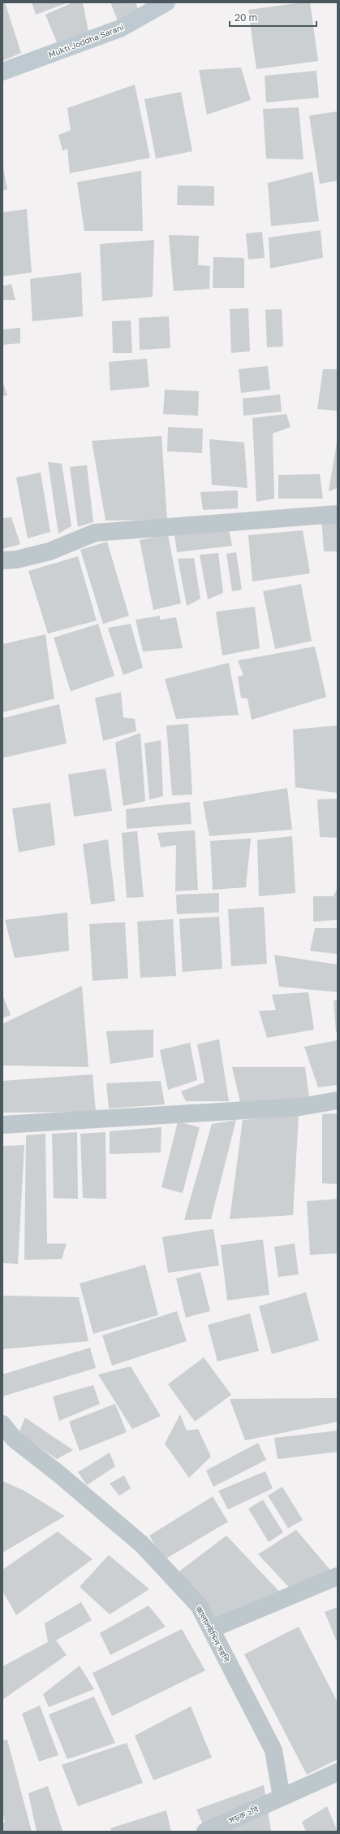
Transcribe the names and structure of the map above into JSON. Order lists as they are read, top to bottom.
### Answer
{
  "streets": {
    "street": ["Mukti Joddha Sarani", "জালালউদ্দিন সরণি", "সড়ক ২বি"]
  },
  "crossings": [
    ["জালালউদ্দিন সরণি", "সড়ক ২বি"]
  ],
  "scale_bar": "20 m"
}
